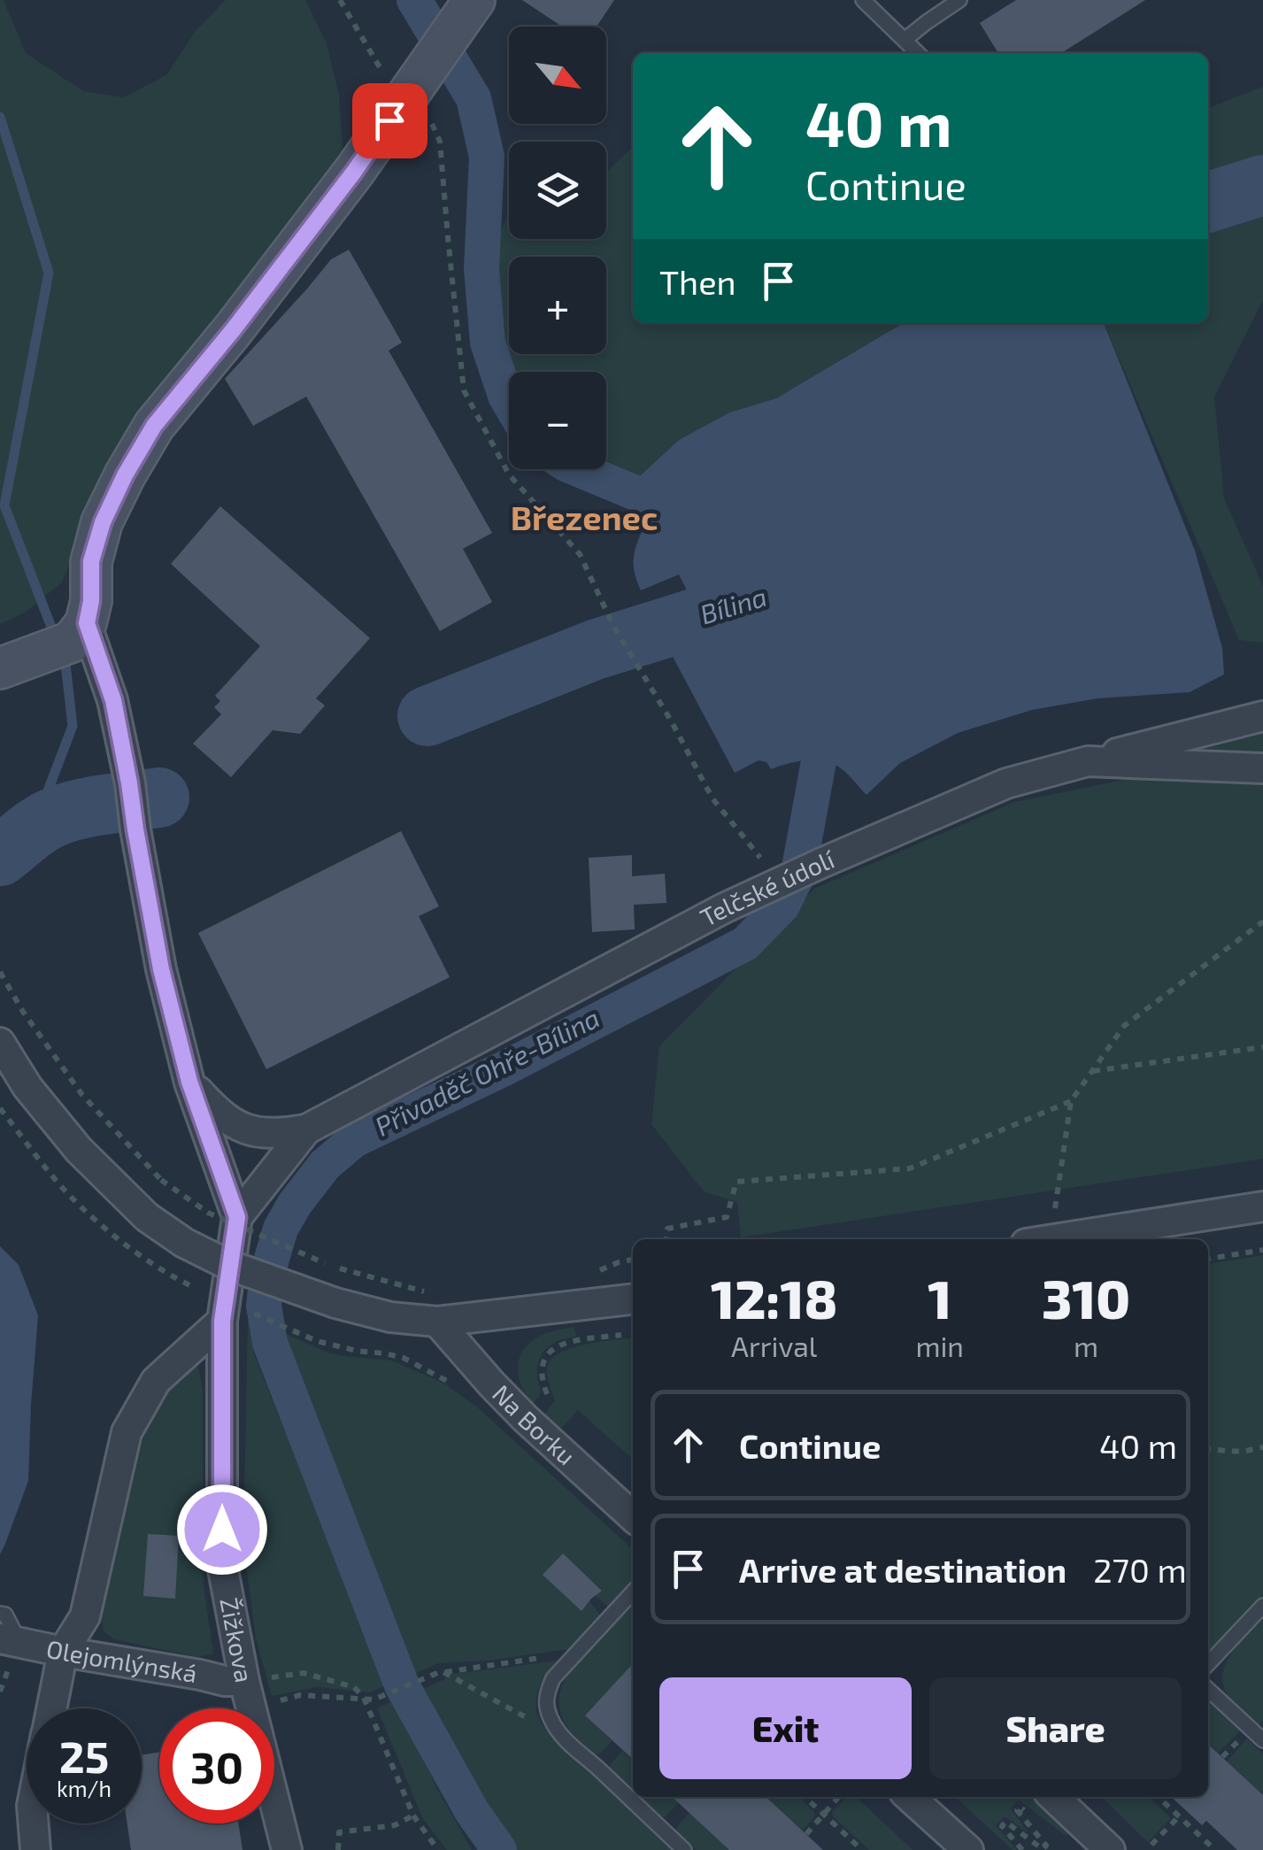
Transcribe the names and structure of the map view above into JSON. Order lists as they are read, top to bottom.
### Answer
{
  "streets": {
    "street": [
      "Telčské údolí",
      "Na Borku",
      "Žižkova",
      "Olejomlýnská"
    ]
  },
  "crossings": [
    ["Žižkova", "Olejomlýnská"]
  ],
  "districts": ["Březenec"],
  "water": ["Bílina", "Přivaděč Ohře-Bílina"],
  "north": "bottom right",
  "page": {
    "map_buttons": ["+", "−"],
    "turn": ["40 m", "Continue"],
    "then": "Then",
    "eta": [
      "12:18",
      "Arrival",
      "1",
      "min",
      "310",
      "m"
    ],
    "list": [
      {
        "name": "Continue",
        "value": "40 m"
      },
      {
        "name": "Arrive at destination",
        "value": "270 m"
      }
    ],
    "buttons": ["Exit", "Share"],
    "speed": "25 km/h",
    "limit": "30"
  }
}
